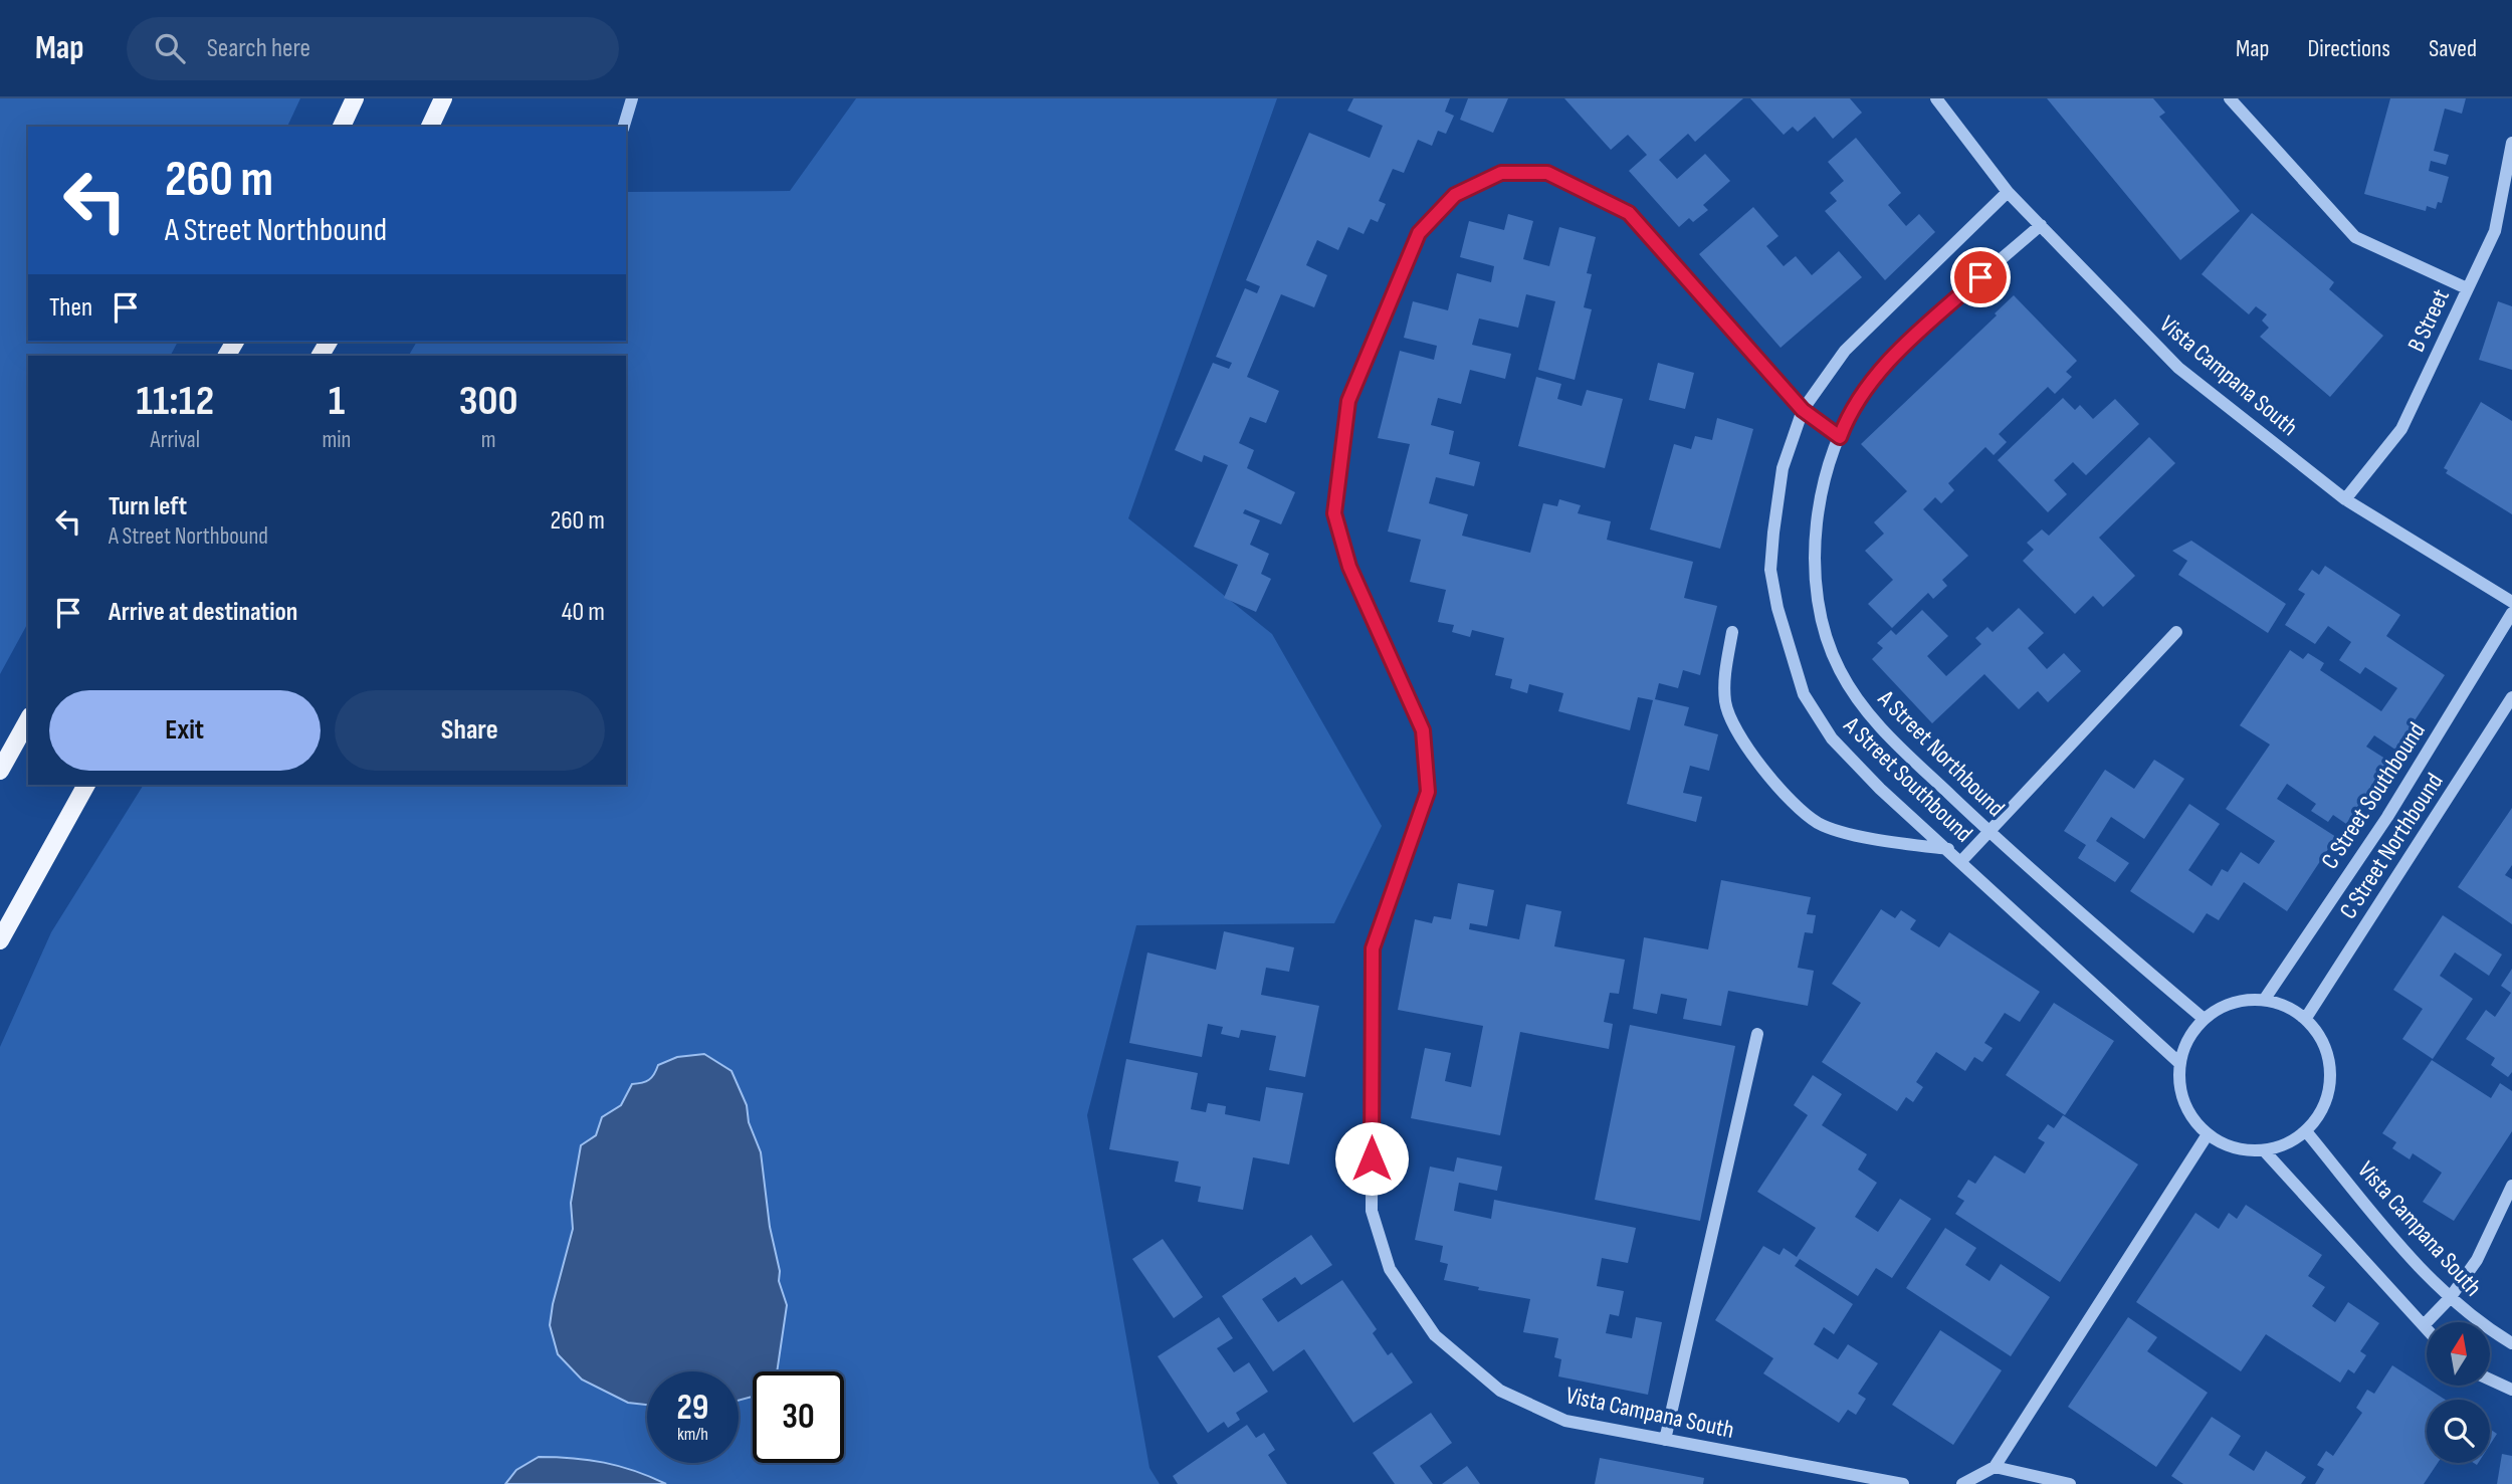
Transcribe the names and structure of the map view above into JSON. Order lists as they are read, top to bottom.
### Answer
{
  "streets": {
    "street": [
      "B Street",
      "Vista Campana South",
      "A Street Northbound",
      "A Street Southbound",
      "C Street Southbound",
      "C Street Northbound"
    ]
  },
  "crossings": [
    ["B Street", "Vista Campana South"],
    ["Vista Campana South", "A Street Northbound"],
    ["Vista Campana South", "A Street Southbound"],
    ["Vista Campana South", "C Street Southbound"],
    ["Vista Campana South", "C Street Northbound"],
    ["A Street Northbound", "A Street Southbound"],
    ["A Street Northbound", "C Street Southbound"],
    ["A Street Northbound", "C Street Northbound"],
    ["A Street Southbound", "C Street Southbound"],
    ["A Street Southbound", "C Street Northbound"],
    ["C Street Southbound", "C Street Northbound"]
  ],
  "north": "top",
  "page": {
    "header": "Map",
    "search": "Search here",
    "nav": ["Map", "Directions", "Saved"],
    "turn": ["260 m", "A Street Northbound"],
    "then": "Then",
    "eta": [
      "11:12",
      "Arrival",
      "1",
      "min",
      "300",
      "m"
    ],
    "list": [
      {
        "name": "Turn left",
        "note": "A Street Northbound",
        "value": "260 m"
      },
      {
        "name": "Arrive at destination",
        "value": "40 m"
      }
    ],
    "buttons": ["Exit", "Share"],
    "speed": "29 km/h",
    "limit": "30"
  }
}
